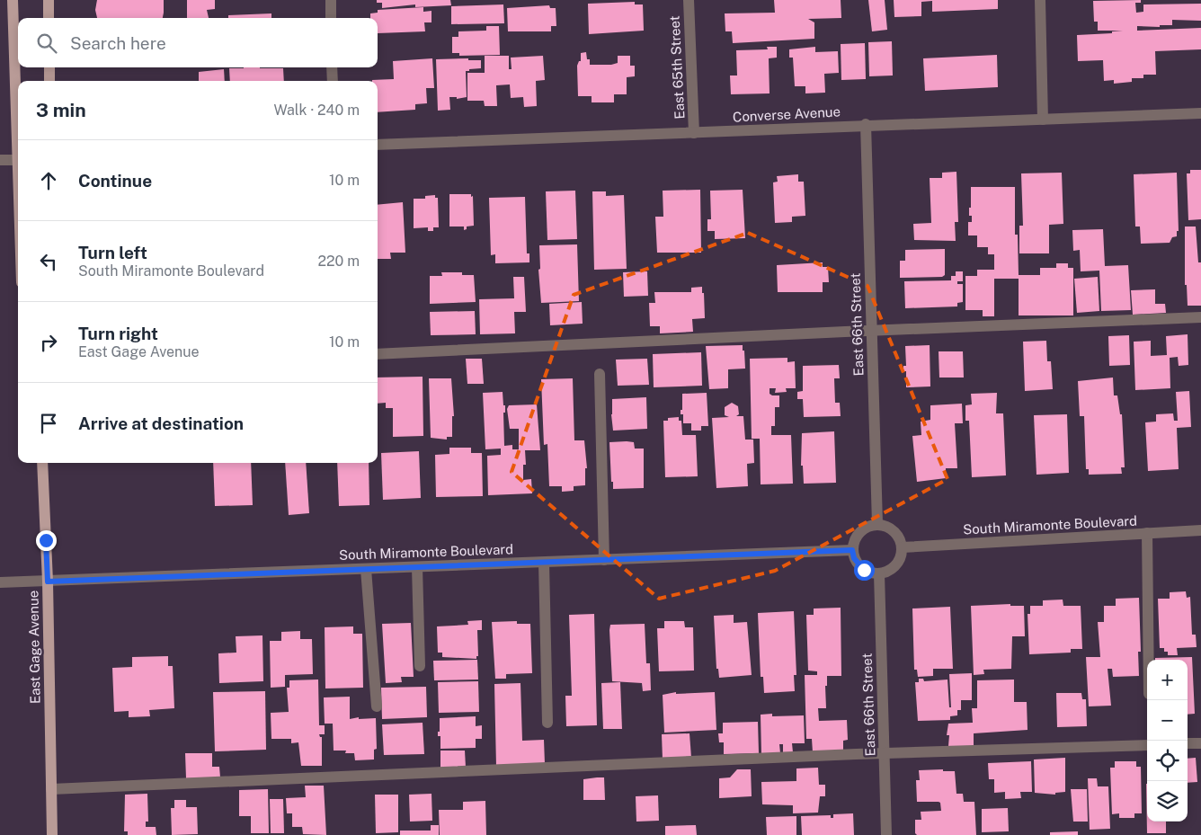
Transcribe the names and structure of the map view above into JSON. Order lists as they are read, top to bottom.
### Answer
{
  "streets": {
    "main road": ["East Gage Avenue"],
    "street": [
      "East 65th Street",
      "Converse Avenue",
      "East 66th Street",
      "South Miramonte Boulevard"
    ]
  },
  "crossings": [
    ["East 65th Street", "Converse Avenue"],
    ["Converse Avenue", "East 66th Street"],
    ["East 66th Street", "South Miramonte Boulevard"],
    ["South Miramonte Boulevard", "East Gage Avenue"]
  ],
  "page": {
    "search": "Search here",
    "heading": ["3 min", "Walk · 240 m"],
    "list": [
      ["Continue", "10 m"],
      ["Turn left", "South Miramonte Boulevard", "220 m"],
      ["Turn right", "East Gage Avenue", "10 m"],
      "Arrive at destination"
    ],
    "map_buttons": ["+", "−"]
  }
}
